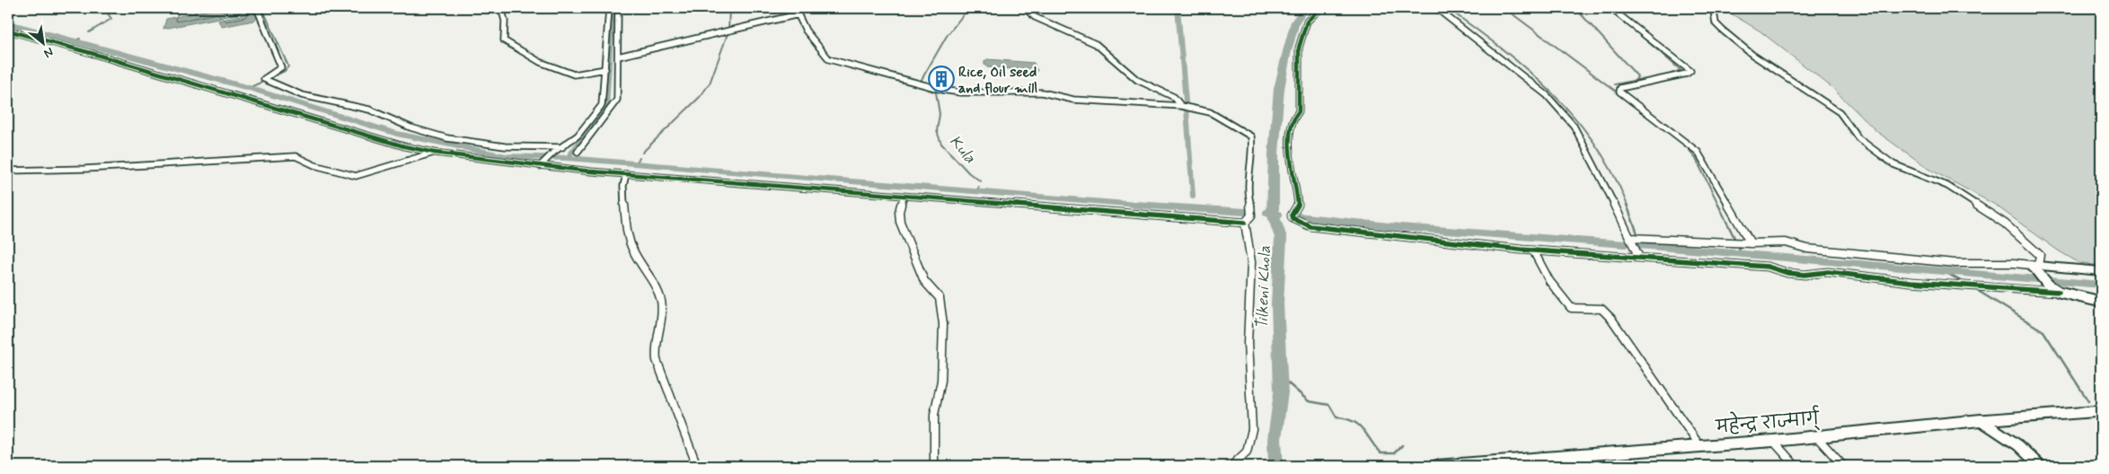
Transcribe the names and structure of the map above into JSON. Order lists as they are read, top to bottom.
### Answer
{
  "streets": {
    "highway": ["महेन्द्र राज्मार्ग्"]
  },
  "water": ["Kula", "Tilkeni Khola"],
  "places": {
    "building": ["Rice, Oil seed and flour mill"]
  },
  "north": "bottom right"
}
